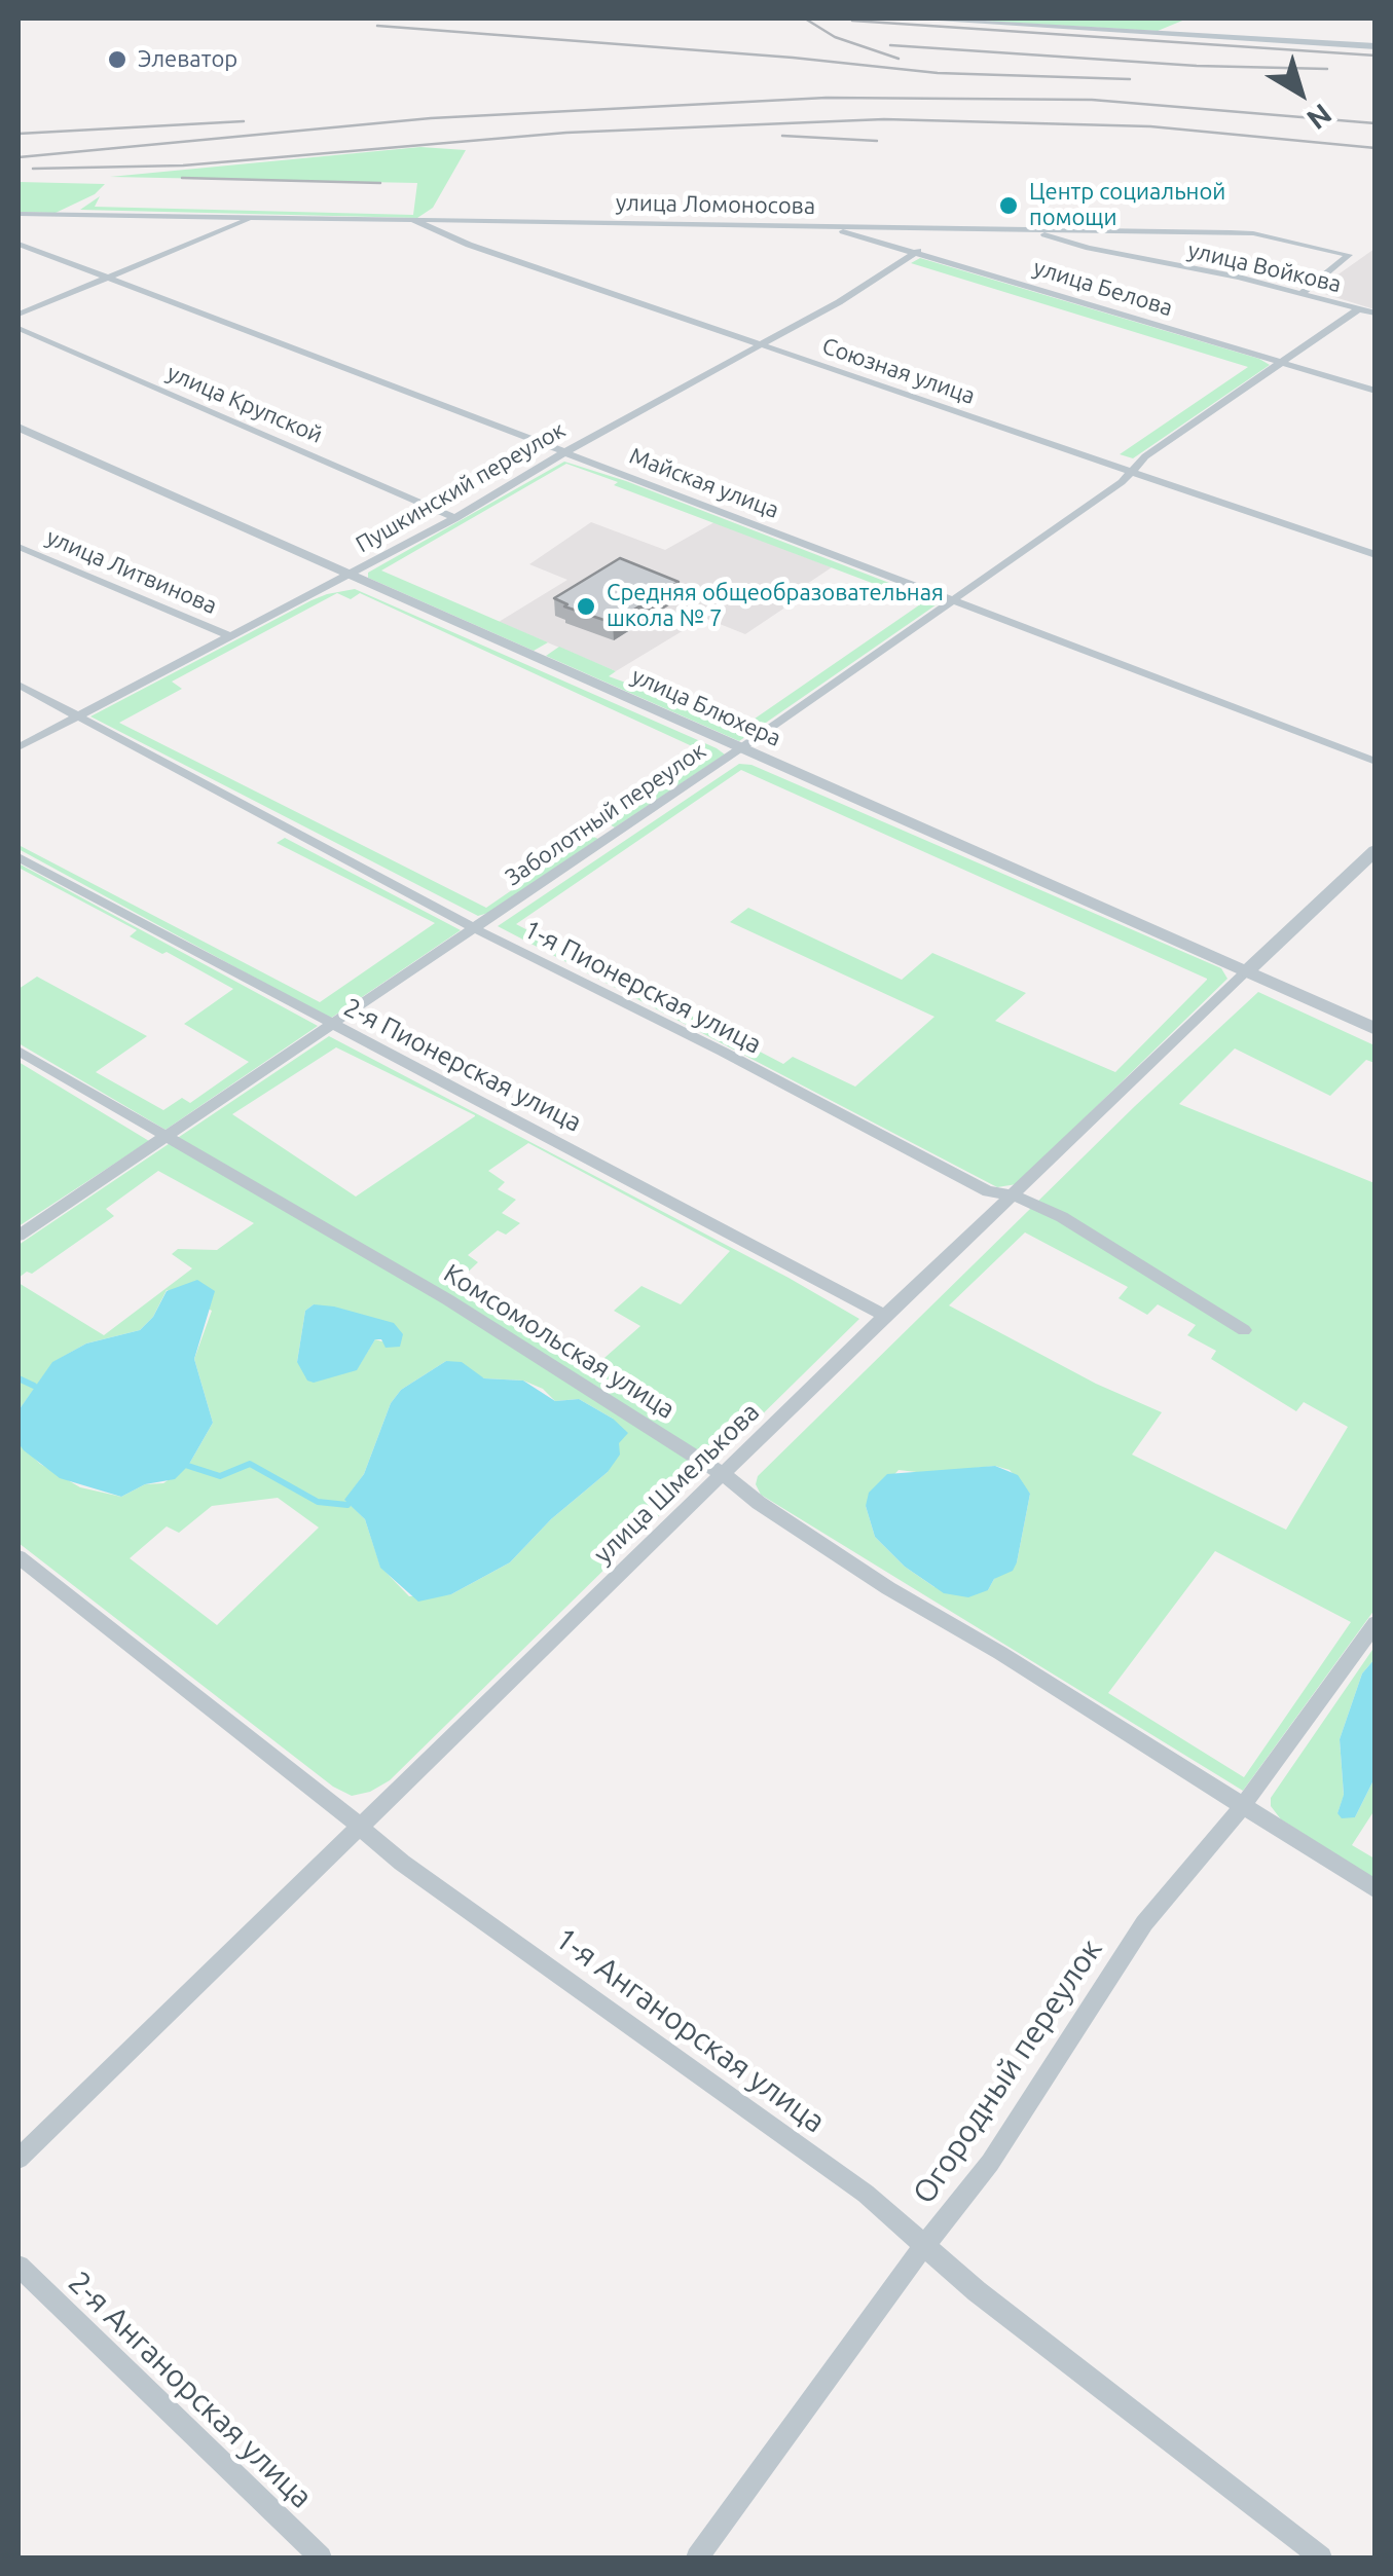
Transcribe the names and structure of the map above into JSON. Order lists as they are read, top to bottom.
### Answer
{
  "streets": {
    "street": [
      "улица Ломоносова",
      "улица Войкова",
      "улица Белова",
      "Союзная улица",
      "улица Крупской",
      "Майская улица",
      "Пушкинский переулок",
      "улица Литвинова",
      "улица Блюхера",
      "Заболотный переулок",
      "1-я Пионерская улица",
      "2-я Пионерская улица",
      "Комсомольская улица",
      "улица Шмелькова",
      "1-я Анганорская улица",
      "Огородный переулок",
      "2-я Анганорская улица"
    ]
  },
  "crossings": [
    ["улица Ломоносова", "улица Войкова"],
    ["улица Ломоносова", "улица Белова"],
    ["улица Ломоносова", "Союзная улица"],
    ["улица Войкова", "Заболотный переулок"],
    ["улица Белова", "Пушкинский переулок"],
    ["улица Белова", "Заболотный переулок"],
    ["Союзная улица", "Пушкинский переулок"],
    ["Союзная улица", "Заболотный переулок"],
    ["улица Крупской", "Пушкинский переулок"],
    ["Майская улица", "Пушкинский переулок"],
    ["Майская улица", "Заболотный переулок"],
    ["Пушкинский переулок", "улица Литвинова"],
    ["Пушкинский переулок", "улица Блюхера"],
    ["Пушкинский переулок", "1-я Пионерская улица"],
    ["улица Блюхера", "Заболотный переулок"],
    ["улица Блюхера", "улица Шмелькова"],
    ["Заболотный переулок", "1-я Пионерская улица"],
    ["Заболотный переулок", "2-я Пионерская улица"],
    ["Заболотный переулок", "Комсомольская улица"],
    ["1-я Пионерская улица", "улица Шмелькова"],
    ["2-я Пионерская улица", "улица Шмелькова"],
    ["Комсомольская улица", "улица Шмелькова"],
    ["Комсомольская улица", "Огородный переулок"],
    ["улица Шмелькова", "1-я Анганорская улица"],
    ["1-я Анганорская улица", "Огородный переулок"]
  ],
  "places": ["Элеватор", "Центр социальной помощи", "Средняя общеобразовательная школа № 7"],
  "north": "bottom right"
}
